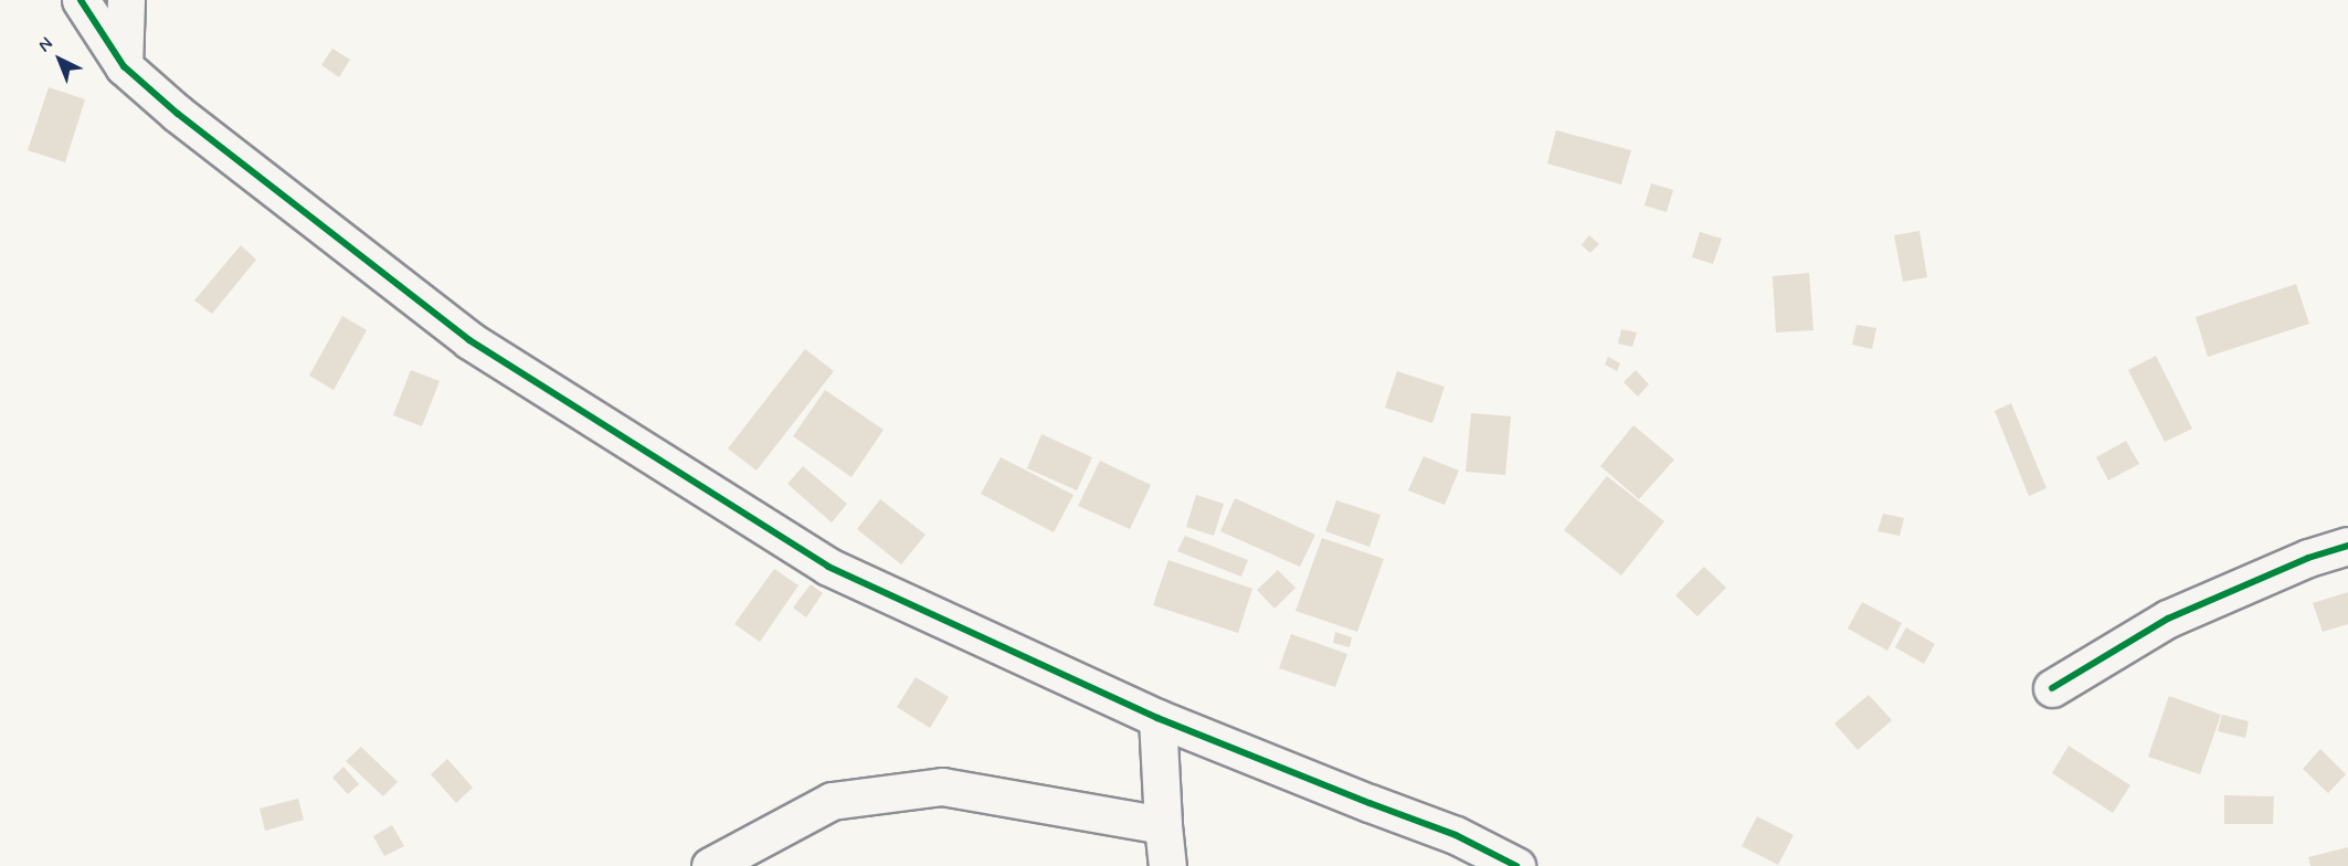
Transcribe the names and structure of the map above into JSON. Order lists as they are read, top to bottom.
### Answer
{
  "north": "top left"
}
